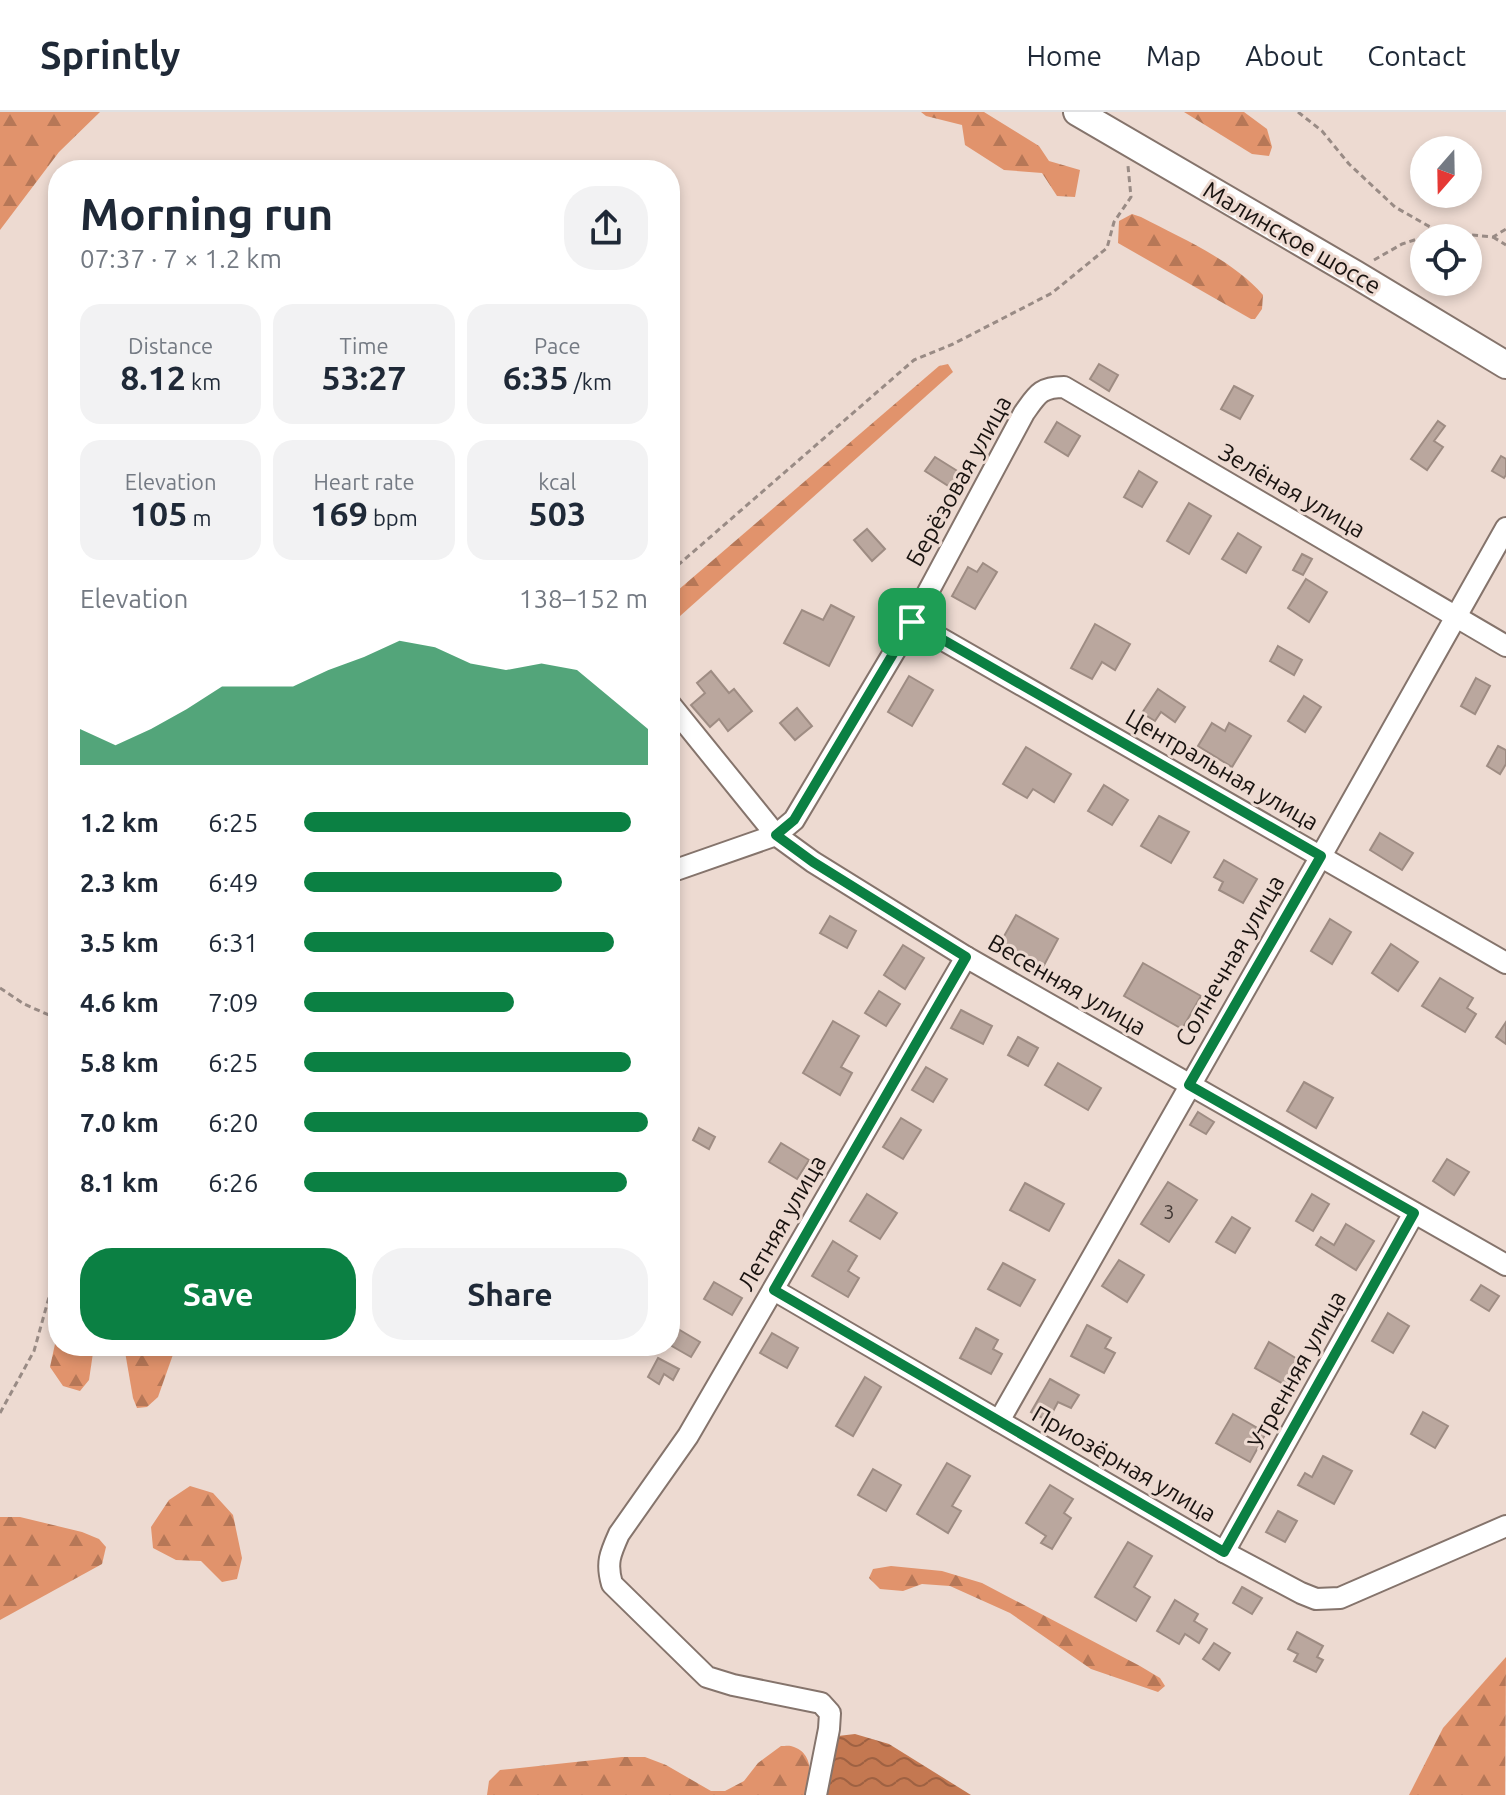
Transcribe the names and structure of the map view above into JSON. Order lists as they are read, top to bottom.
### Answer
{
  "streets": {
    "main road": ["Малинское шоссе"],
    "street": [
      "Берёзовая улица",
      "Зелёная улица",
      "Центральная улица",
      "Солнечная улица",
      "Весенняя улица",
      "Летняя улица",
      "Утренняя улица",
      "Приозёрная улица"
    ]
  },
  "crossings": [
    ["Берёзовая улица", "Зелёная улица"],
    ["Берёзовая улица", "Центральная улица"],
    ["Берёзовая улица", "Весенняя улица"],
    ["Зелёная улица", "Солнечная улица"],
    ["Центральная улица", "Солнечная улица"],
    ["Солнечная улица", "Весенняя улица"],
    ["Солнечная улица", "Приозёрная улица"],
    ["Весенняя улица", "Летняя улица"],
    ["Весенняя улица", "Утренняя улица"],
    ["Летняя улица", "Приозёрная улица"],
    ["Утренняя улица", "Приозёрная улица"]
  ],
  "house_numbers": ["3"],
  "north": "bottom",
  "page": {
    "header": "Sprintly",
    "nav": [
      "Home",
      "Map",
      "About",
      "Contact"
    ],
    "heading": ["Morning run", "07:37 · 7 × 1.2 km"],
    "stats": [
      ["Distance", "8.12 km"],
      ["Time", "53:27"],
      ["Pace", "6:35 /km"],
      ["Elevation", "105 m"],
      ["Heart rate", "169 bpm"],
      ["kcal", "503"]
    ],
    "chart": ["Elevation", "138–152 m"],
    "list": [
      {
        "name": "1.2 km",
        "note": "6:25"
      },
      {
        "name": "2.3 km",
        "note": "6:49"
      },
      {
        "name": "3.5 km",
        "note": "6:31"
      },
      {
        "name": "4.6 km",
        "note": "7:09"
      },
      {
        "name": "5.8 km",
        "note": "6:25"
      },
      {
        "name": "7.0 km",
        "note": "6:20"
      },
      {
        "name": "8.1 km",
        "note": "6:26"
      }
    ],
    "buttons": ["Save", "Share"]
  }
}
